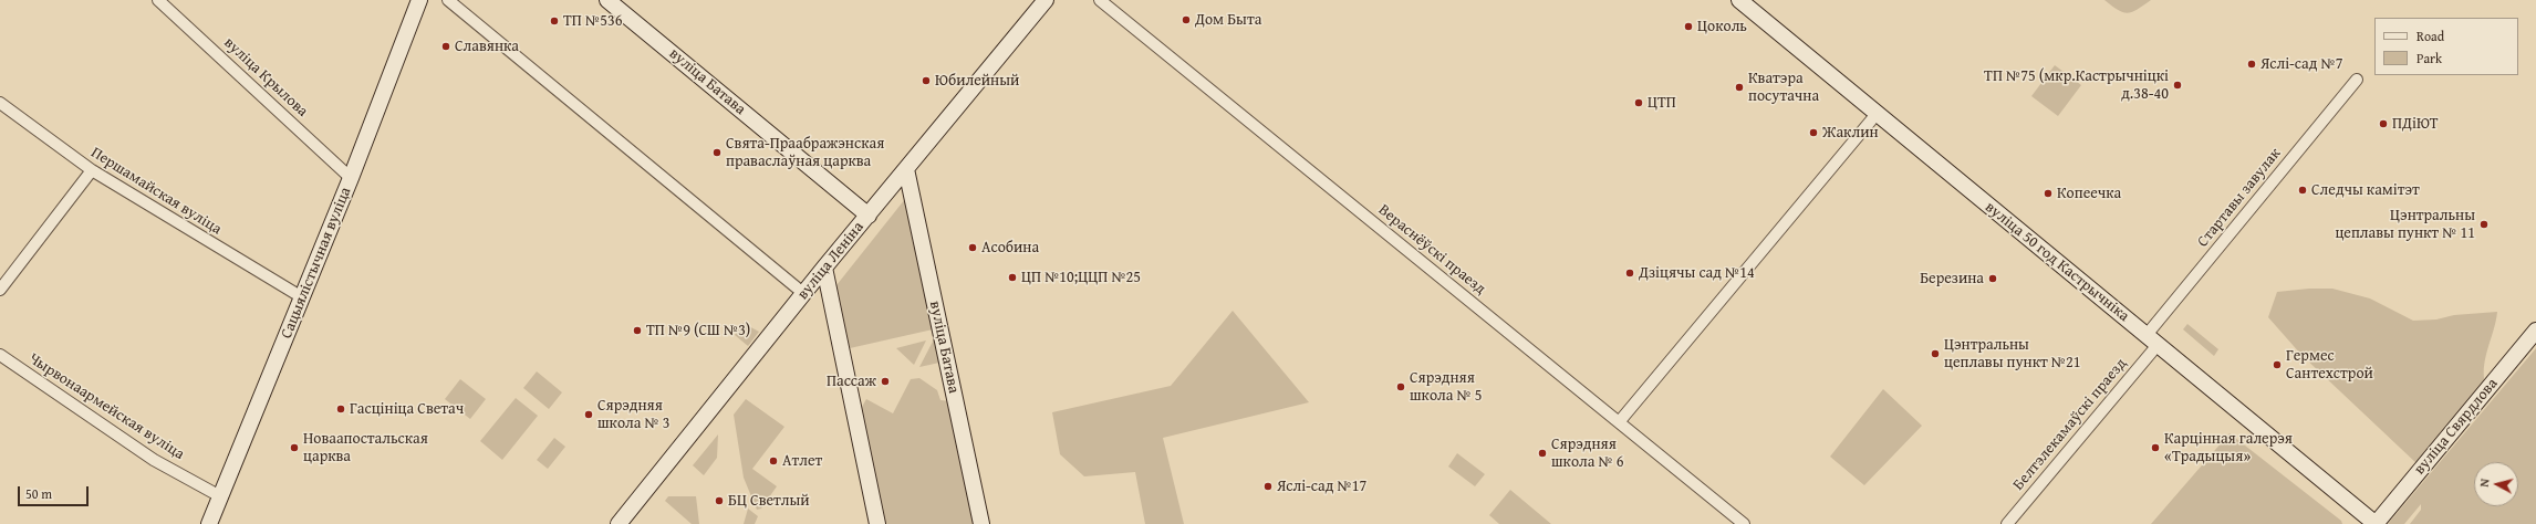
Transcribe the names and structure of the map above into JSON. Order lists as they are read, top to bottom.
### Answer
{
  "streets": {
    "street": [
      "вуліца Крылова",
      "вуліца Батава",
      "Першамайская вуліца",
      "Стартавы завулак",
      "Вераснёўскі праезд",
      "вуліца Леніна",
      "вуліца 50 год Кастрычніка",
      "Сацыялістычная вуліца",
      "Чырвонаармейская вуліца",
      "Белтэлекамаўскі праезд",
      "вуліца Свярдлова"
    ]
  },
  "crossings": [
    ["вуліца Крылова", "Сацыялістычная вуліца"],
    ["вуліца Батава", "вуліца Леніна"],
    ["Першамайская вуліца", "Сацыялістычная вуліца"],
    ["Стартавы завулак", "вуліца 50 год Кастрычніка"],
    ["Стартавы завулак", "Белтэлекамаўскі праезд"],
    ["вуліца 50 год Кастрычніка", "Белтэлекамаўскі праезд"],
    ["вуліца 50 год Кастрычніка", "вуліца Свярдлова"],
    ["Сацыялістычная вуліца", "Чырвонаармейская вуліца"]
  ],
  "places": [
    "Дом Быта",
    "ТП №536",
    "Цоколь",
    "Славянка",
    "Яслі-сад №7",
    "Юбилейный",
    "ТП №75 (мкр.Кастрычніцкі д.38-40",
    "Кватэра посутачна",
    "ЦТП",
    "ПДіЮТ",
    "Жаклин",
    "Свята-Праабражэнская праваслаўная царква",
    "Следчы камітэт",
    "Копеечка",
    "Цэнтральны цеплавы пункт № 11",
    "Асобина",
    "Дзіцячы сад №14",
    "ЦП №10;ЦЦП №25",
    "Березина",
    "ТП №9 (СШ №3)",
    "Цэнтральны цеплавы пункт №21",
    "Гермес Сантехстрой",
    "Пассаж",
    "Сярэдняя школа № 5",
    "Гасцініца Светач",
    "Сярэдняя школа № 3",
    "Новаапостальская царква",
    "Карцінная галерэя «Традыцыя»",
    "Сярэдняя школа № 6",
    "Атлет",
    "Яслі-сад №17",
    "БЦ Светлый"
  ],
  "legend": ["Road", "Park"],
  "scale_bar": "50 m",
  "north": "left"
}
